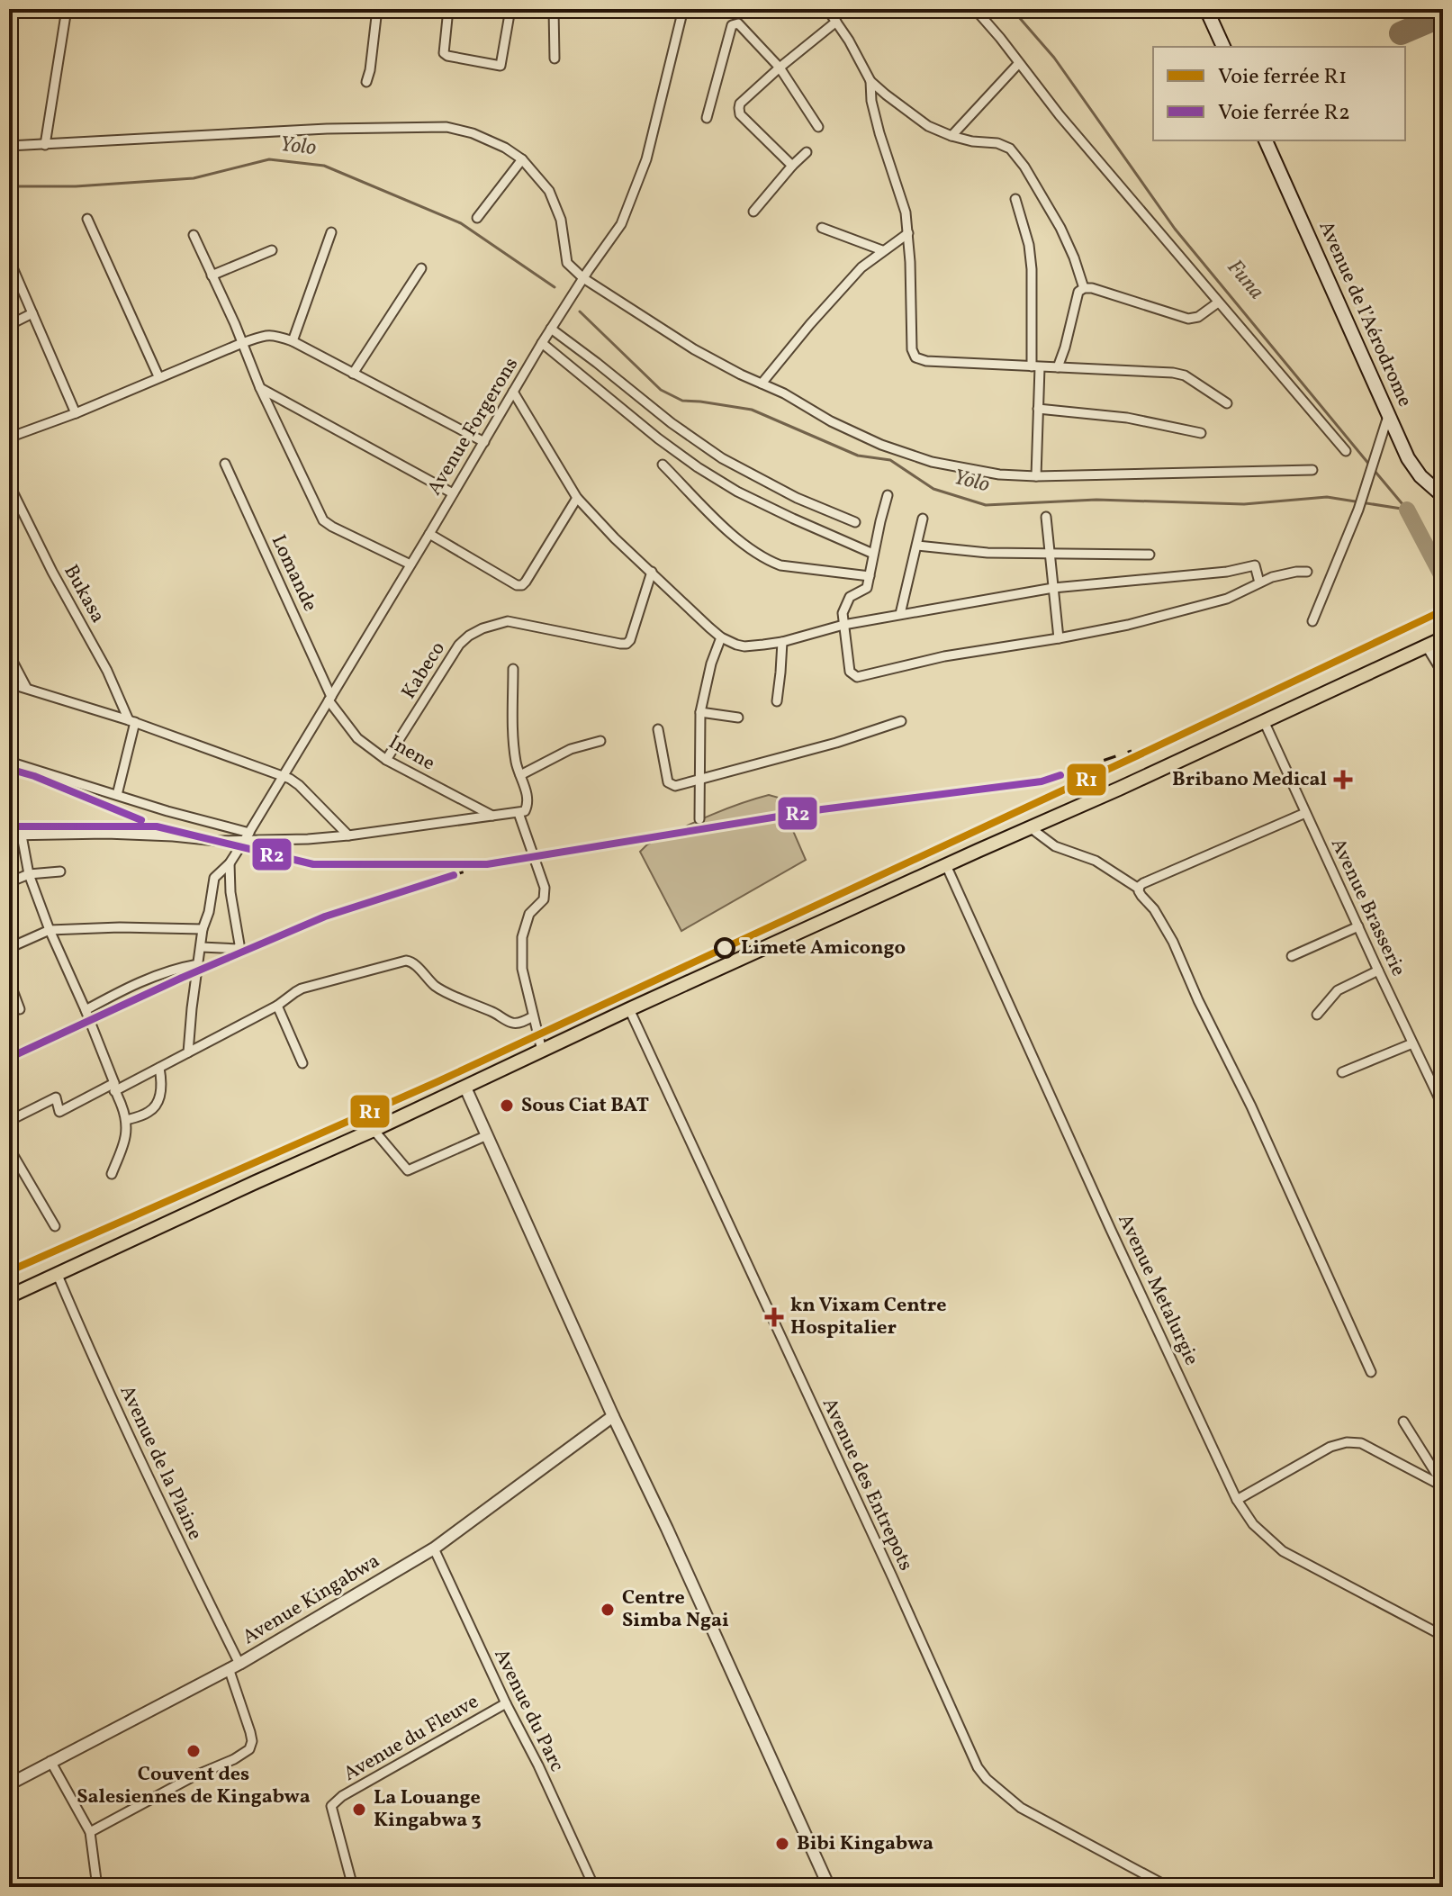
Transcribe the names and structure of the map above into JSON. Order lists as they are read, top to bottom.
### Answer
{
  "streets": {
    "main road": ["Avenue de l’Aérodrome"],
    "street": [
      "Avenue Forgerons",
      "Lomande",
      "Bukasa",
      "Kabeco",
      "Inene",
      "Avenue Brasserie",
      "Avenue Metalurgie",
      "Avenue de la Plaine",
      "Avenue des Entrepots",
      "Avenue Kingabwa",
      "Avenue du Parc",
      "Avenue du Fleuve"
    ]
  },
  "crossings": [
    ["Avenue Forgerons", "Lomande"],
    ["Avenue Forgerons", "Inene"],
    ["Lomande", "Inene"],
    ["Kabeco", "Inene"],
    ["Avenue de la Plaine", "Avenue Kingabwa"],
    ["Avenue Kingabwa", "Avenue du Parc"],
    ["Avenue du Parc", "Avenue du Fleuve"]
  ],
  "water": ["Yolo", "Funa"],
  "places": {
    "health": ["Bribano Medical", "kn Vixam Centre Hospitalier"],
    "other": [
      "Limete Amicongo",
      "Sous Ciat BAT",
      "Centre Simba Ngai",
      "Couvent des Salesiennes de Kingabwa",
      "La Louange Kingabwa 3",
      "Bibi Kingabwa"
    ]
  },
  "lines": ["rail line R1", "rail line R2"],
  "legend": ["Voie ferrée R1", "Voie ferrée R2"]
}
